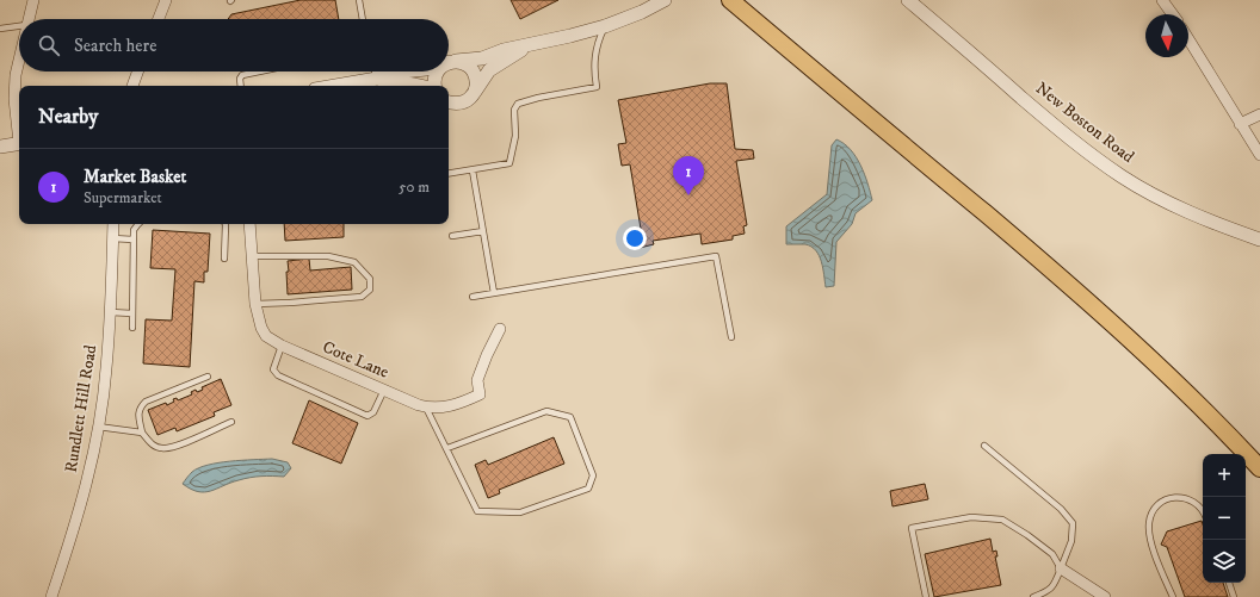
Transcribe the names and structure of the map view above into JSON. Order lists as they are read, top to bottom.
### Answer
{
  "streets": {
    "street": ["New Boston Road", "Cote Lane", "Rundlett Hill Road"]
  },
  "north": "bottom",
  "page": {
    "search": "Search here",
    "heading": "Nearby",
    "list": [
      {
        "mark": "1",
        "name": "Market Basket",
        "note": "Supermarket",
        "value": "50 m"
      }
    ],
    "pins": "1",
    "map_buttons": ["+", "−"]
  }
}
